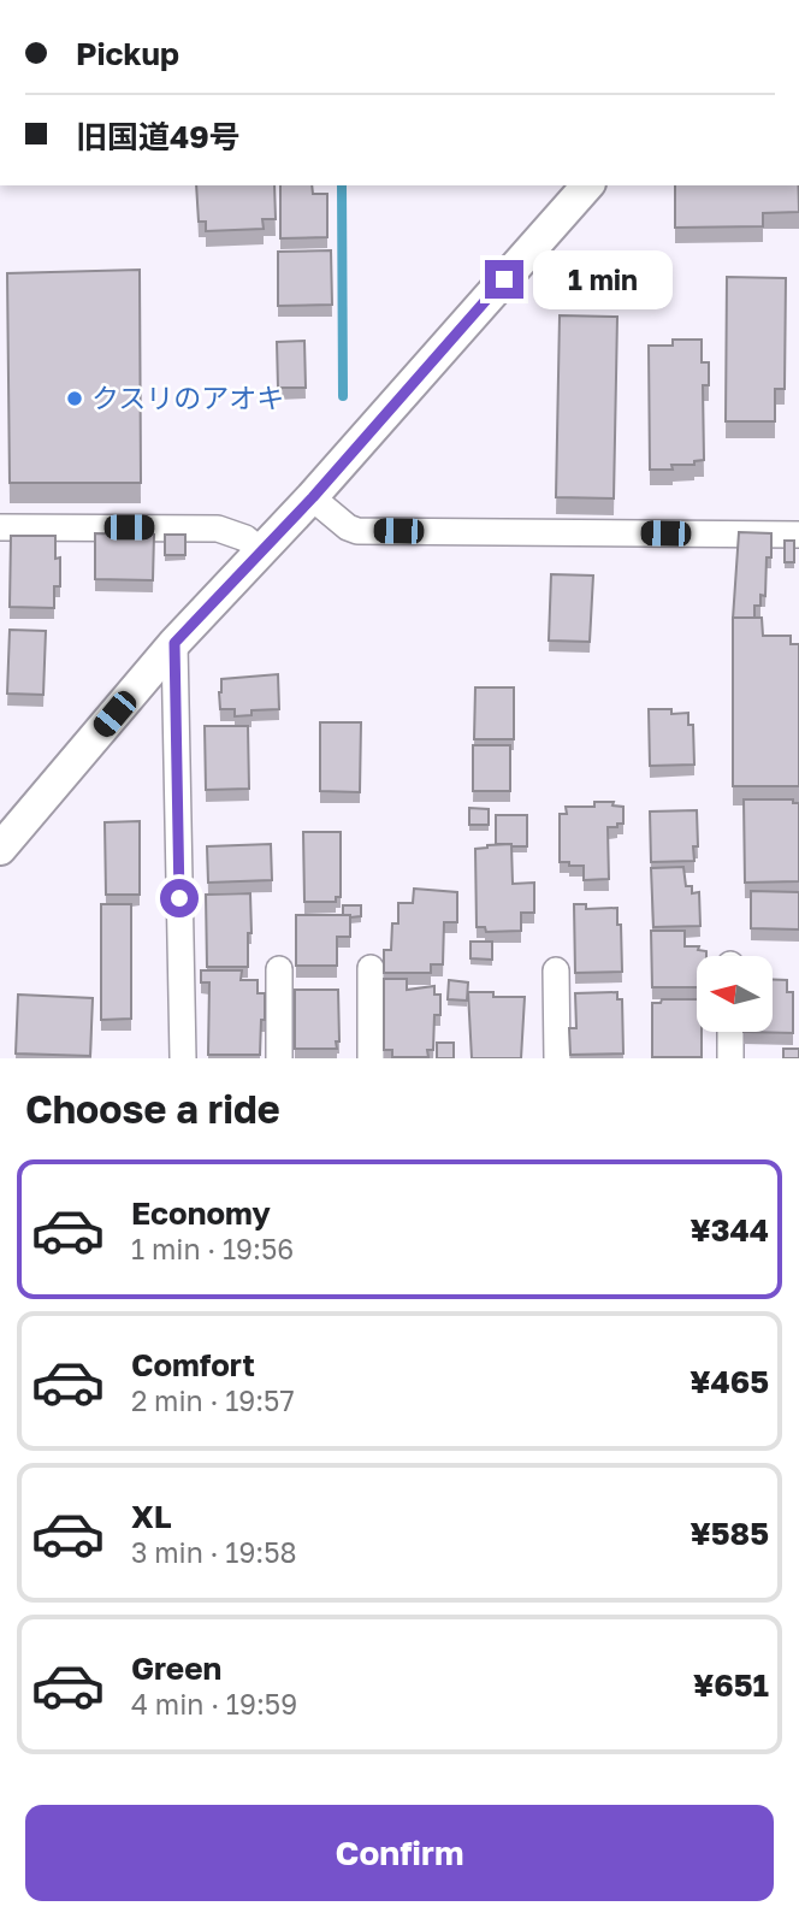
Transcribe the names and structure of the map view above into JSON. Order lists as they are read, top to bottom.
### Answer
{
  "places": ["クスリのアオキ"],
  "north": "left",
  "page": {
    "banner": ["Pickup", "旧国道49号"],
    "bubble": "1 min",
    "heading": "Choose a ride",
    "list": [
      {
        "name": "Economy",
        "note": "1 min · 19:56",
        "value": "¥344"
      },
      {
        "name": "Comfort",
        "note": "2 min · 19:57",
        "value": "¥465"
      },
      {
        "name": "XL",
        "note": "3 min · 19:58",
        "value": "¥585"
      },
      {
        "name": "Green",
        "note": "4 min · 19:59",
        "value": "¥651"
      }
    ],
    "buttons": "Confirm"
  }
}
